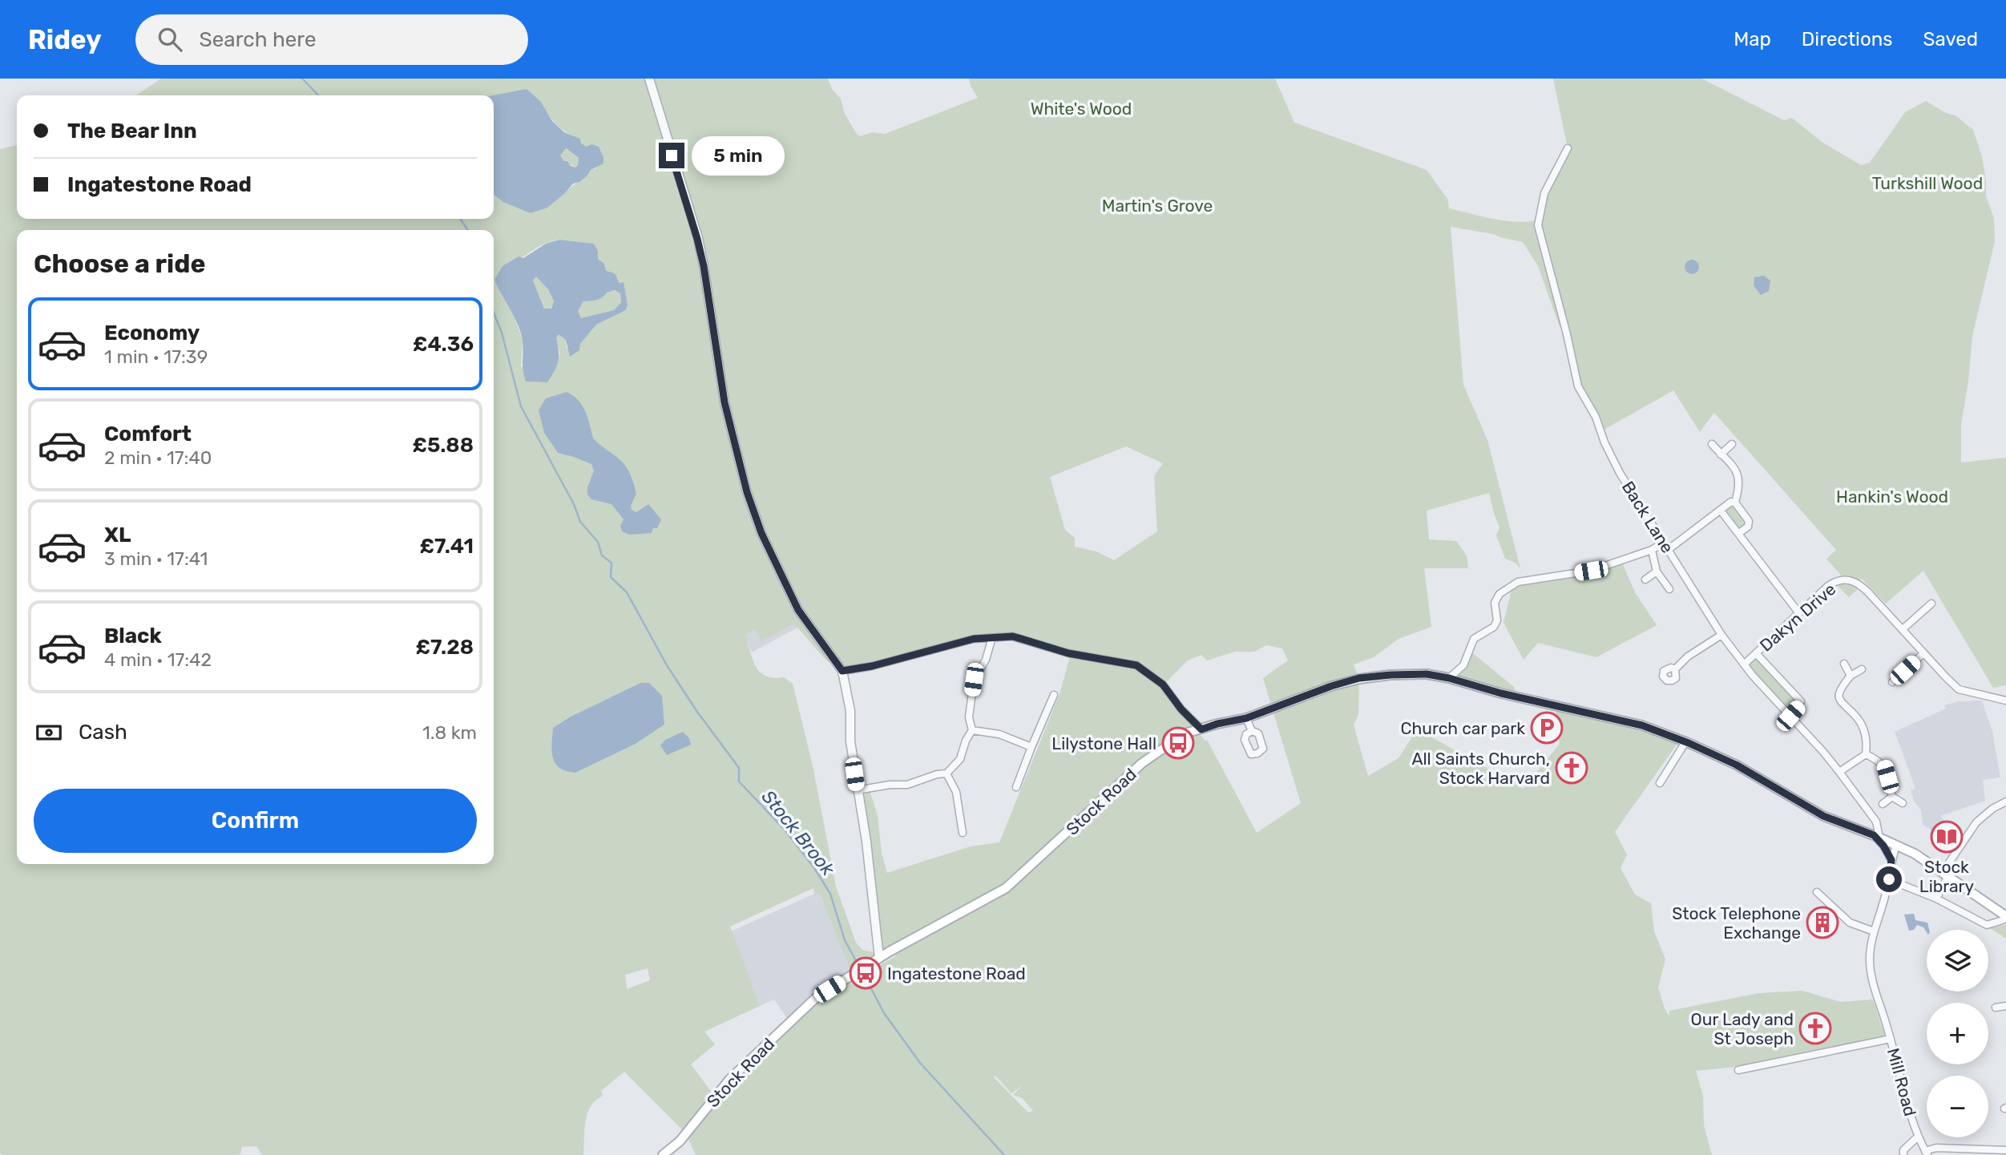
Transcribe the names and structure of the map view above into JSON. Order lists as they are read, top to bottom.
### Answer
{
  "streets": {
    "main road": ["Stock Road"],
    "street": ["Back Lane", "Dakyn Drive", "Mill Road"]
  },
  "crossings": [
    ["Back Lane", "Dakyn Drive"],
    ["Back Lane", "Stock Road"],
    ["Stock Road", "Mill Road"]
  ],
  "water": ["Stock Brook"],
  "parks": [
    "White's Wood",
    "Turkshill Wood",
    "Martin's Grove",
    "Hankin's Wood"
  ],
  "places": {
    "parking": ["Church car park"],
    "bus stop": ["Lilystone Hall", "Ingatestone Road"],
    "church": ["All Saints Church, Stock Harvard", "Our Lady and St Joseph"],
    "library": ["Stock Library"],
    "building": ["Stock Telephone Exchange"]
  },
  "page": {
    "header": "Ridey",
    "search": "Search here",
    "nav": ["Map", "Directions", "Saved"],
    "banner": ["The Bear Inn", "Ingatestone Road"],
    "bubble": "5 min",
    "heading": "Choose a ride",
    "list": [
      {
        "name": "Economy",
        "note": "1 min · 17:39",
        "value": "£4.36"
      },
      {
        "name": "Comfort",
        "note": "2 min · 17:40",
        "value": "£5.88"
      },
      {
        "name": "XL",
        "note": "3 min · 17:41",
        "value": "£7.41"
      },
      {
        "name": "Black",
        "note": "4 min · 17:42",
        "value": "£7.28"
      }
    ],
    "pay": ["Cash", "1.8 km"],
    "buttons": "Confirm",
    "map_buttons": ["+", "−"]
  }
}
